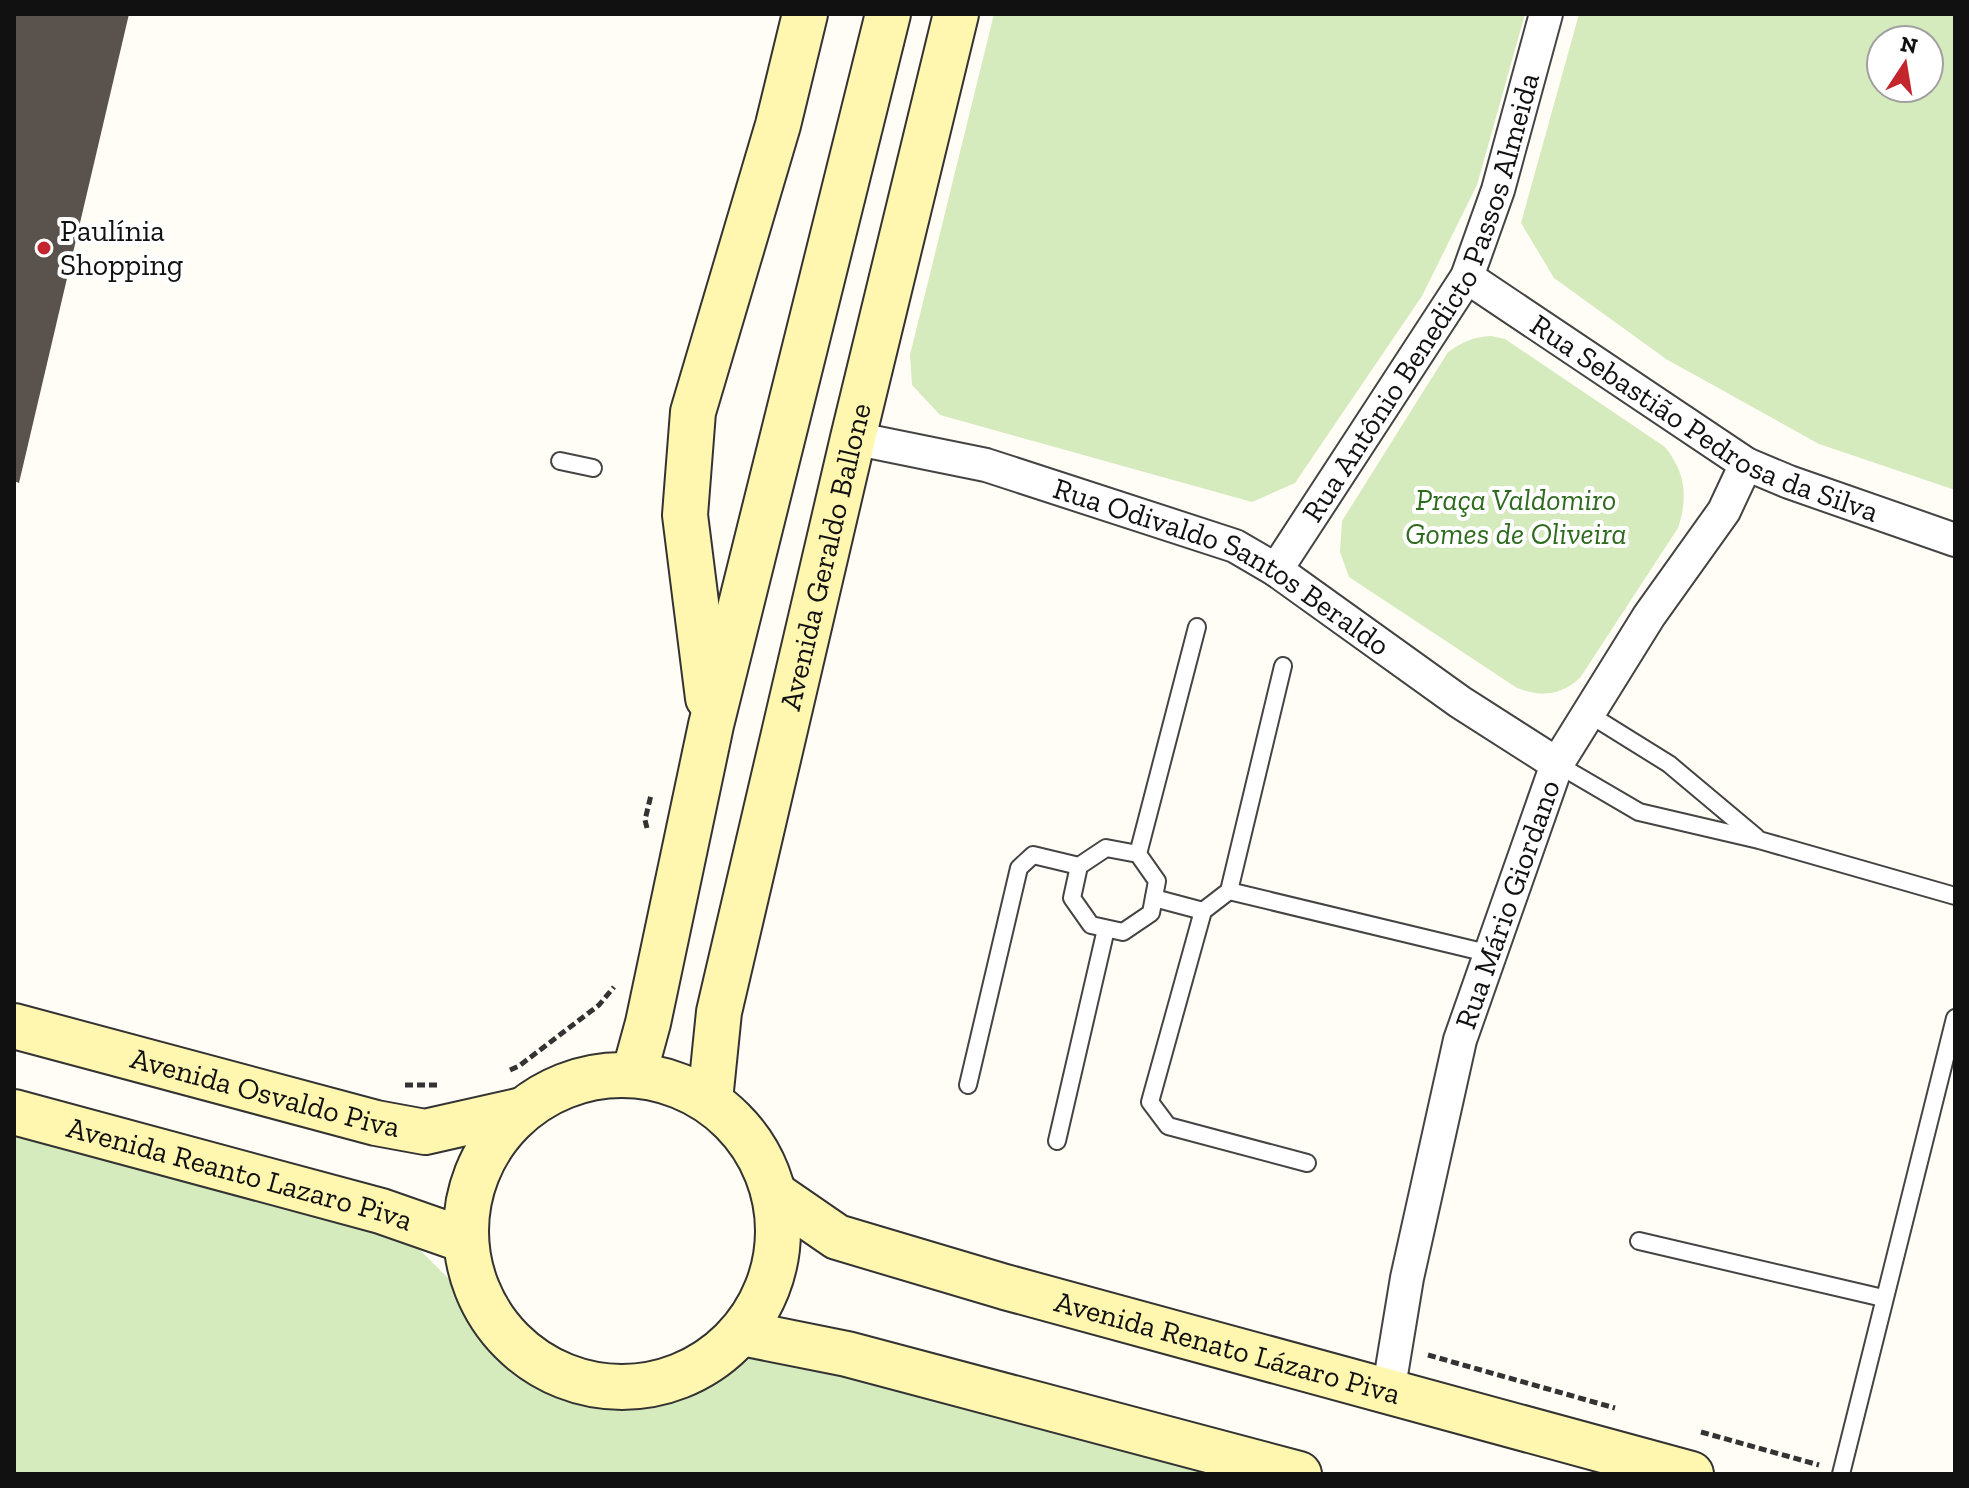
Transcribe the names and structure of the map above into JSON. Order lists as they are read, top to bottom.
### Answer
{
  "streets": {
    "main road": [
      "Avenida Geraldo Ballone",
      "Avenida Osvaldo Piva",
      "Avenida Reanto Lazaro Piva",
      "Avenida Renato Lázaro Piva"
    ],
    "street": [
      "Rua Antônio Benedicto Passos Almeida",
      "Rua Sebastião Pedrosa da Silva",
      "Rua Odivaldo Santos Beraldo",
      "Rua Mário Giordano"
    ]
  },
  "crossings": [
    ["Rua Antônio Benedicto Passos Almeida", "Rua Sebastião Pedrosa da Silva"],
    ["Rua Antônio Benedicto Passos Almeida", "Rua Odivaldo Santos Beraldo"],
    ["Rua Sebastião Pedrosa da Silva", "Rua Mário Giordano"],
    ["Avenida Geraldo Ballone", "Rua Odivaldo Santos Beraldo"],
    ["Rua Odivaldo Santos Beraldo", "Rua Mário Giordano"],
    ["Rua Mário Giordano", "Avenida Renato Lázaro Piva"]
  ],
  "parks": ["Praça Valdomiro Gomes de Oliveira"],
  "places": ["Paulínia Shopping"],
  "north": "top"
}
